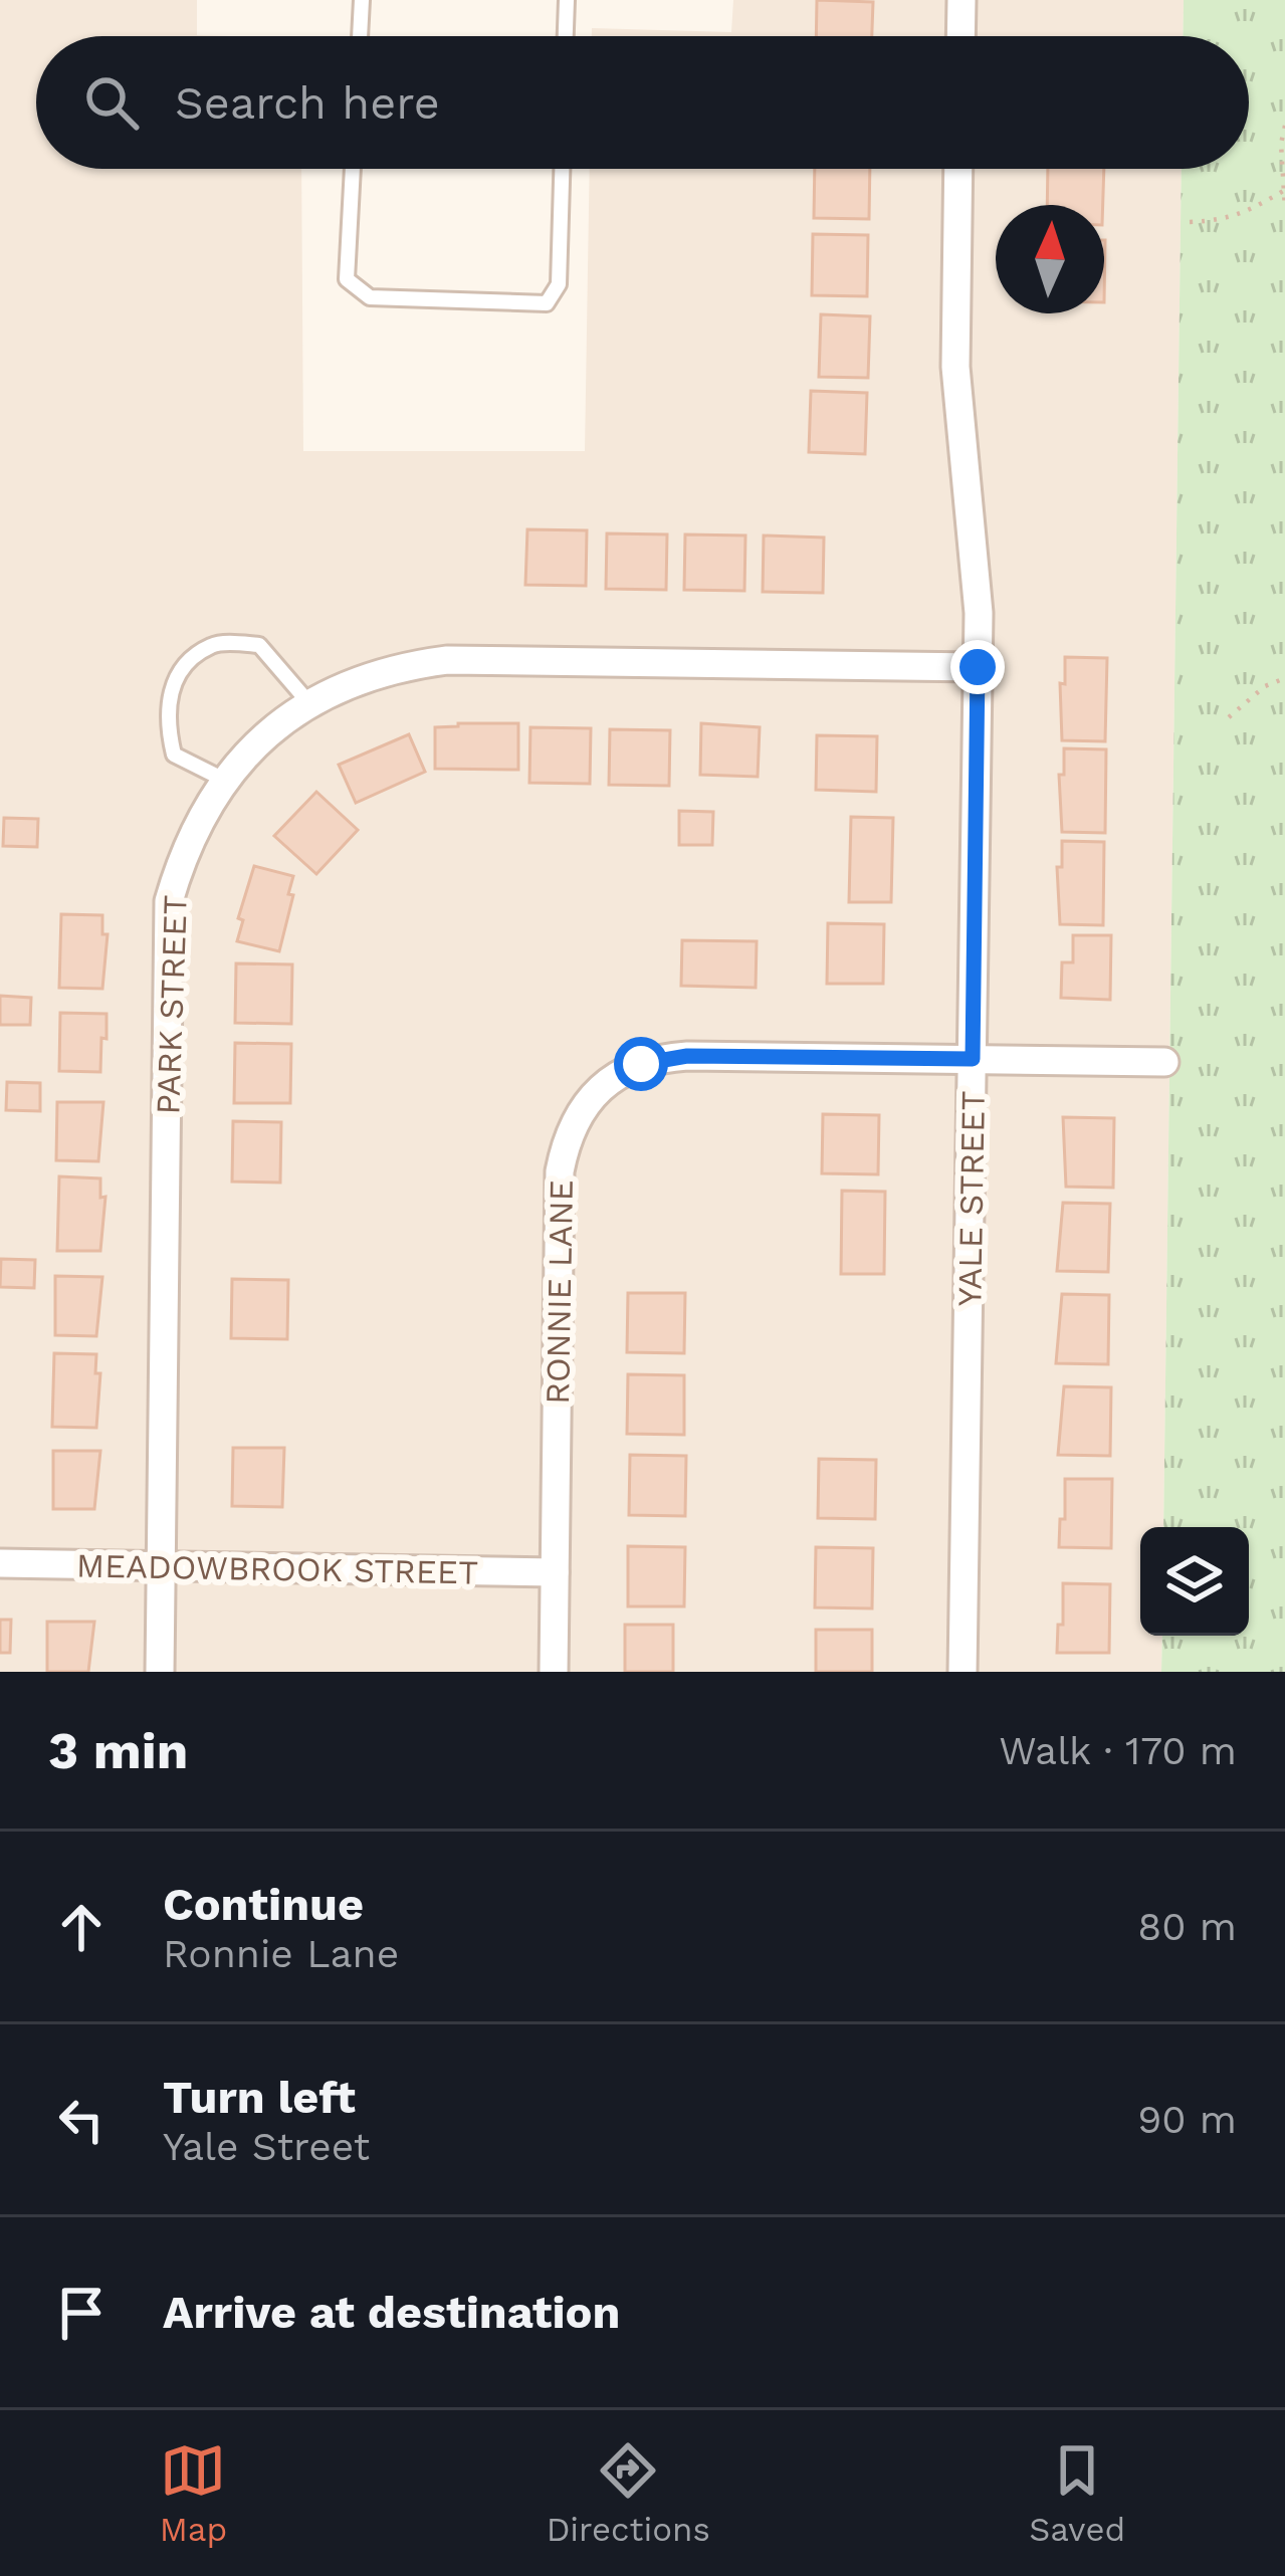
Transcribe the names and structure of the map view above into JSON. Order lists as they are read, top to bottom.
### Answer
{
  "streets": {
    "street": [
      "PARK STREET",
      "YALE STREET",
      "RONNIE LANE",
      "MEADOWBROOK STREET"
    ]
  },
  "crossings": [
    ["PARK STREET", "YALE STREET"],
    ["PARK STREET", "MEADOWBROOK STREET"],
    ["YALE STREET", "RONNIE LANE"],
    ["RONNIE LANE", "MEADOWBROOK STREET"]
  ],
  "north": "top",
  "page": {
    "search": "Search here",
    "heading": ["3 min", "Walk · 170 m"],
    "list": [
      ["Continue", "Ronnie Lane", "80 m"],
      ["Turn left", "Yale Street", "90 m"],
      "Arrive at destination"
    ],
    "nav": ["Map", "Directions", "Saved"]
  }
}
